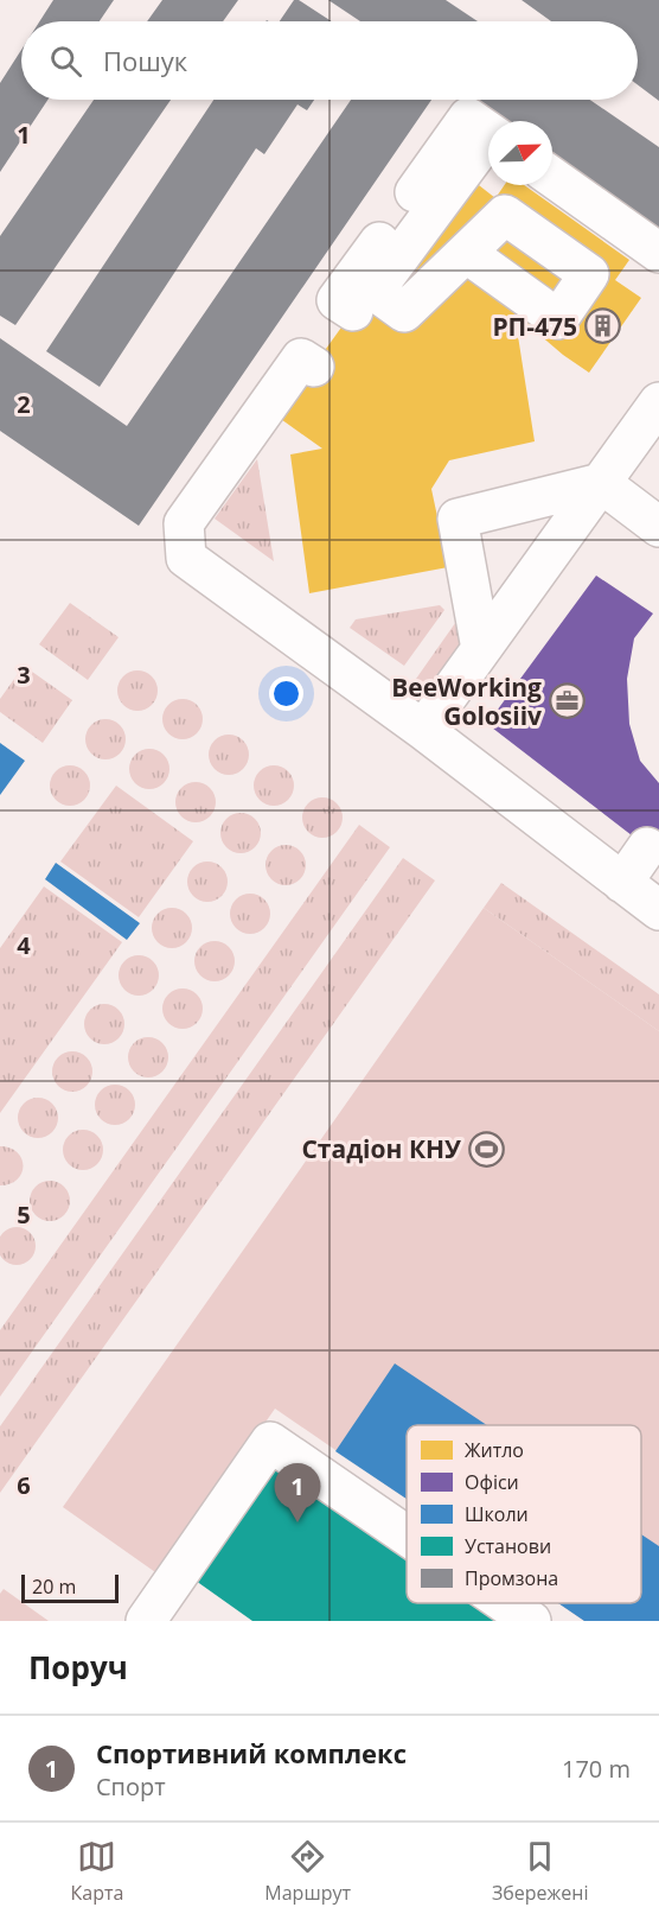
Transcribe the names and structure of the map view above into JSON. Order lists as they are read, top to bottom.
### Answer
{
  "places": {
    "building": ["РП-475"],
    "office": ["BeeWorking Golosiiv"],
    "sports": ["Стадіон КНУ"]
  },
  "legend": [
    "Житло",
    "Офіси",
    "Школи",
    "Установи",
    "Промзона"
  ],
  "scale_bar": "20 m",
  "north": "top right",
  "page": {
    "search": "Пошук",
    "pins": "1",
    "scale": "20 m",
    "heading": "Поруч",
    "list": [
      {
        "mark": "1",
        "name": "Спортивний комплекс",
        "note": "Спорт",
        "value": "170 m"
      }
    ],
    "nav": ["Карта", "Маршрут", "Збережені"]
  },
  "grid": {
    "rows": [
      "1",
      "2",
      "3",
      "4",
      "5",
      "6"
    ]
  }
}
